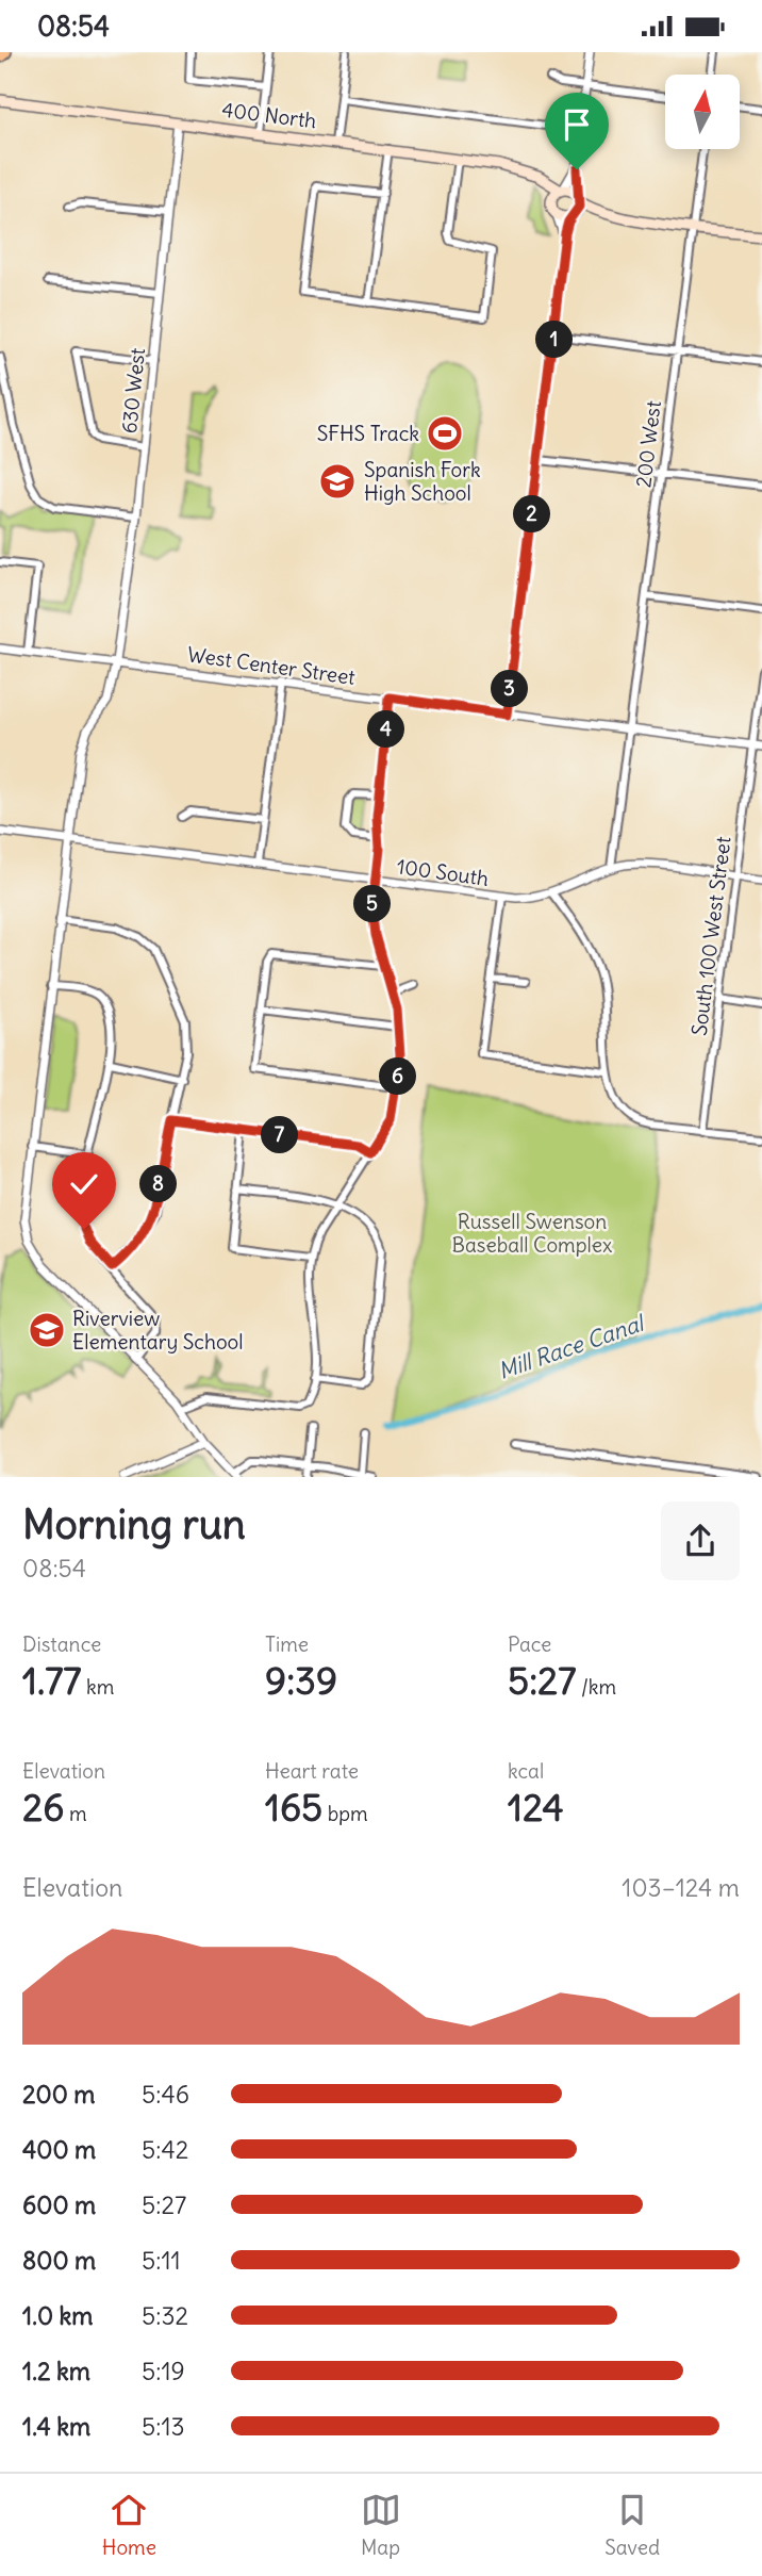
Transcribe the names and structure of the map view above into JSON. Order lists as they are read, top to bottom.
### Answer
{
  "streets": {
    "main road": ["400 North"],
    "street": [
      "630 West",
      "200 West",
      "West Center Street",
      "100 South",
      "South 100 West Street"
    ]
  },
  "crossings": [
    ["400 North", "630 West"],
    ["630 West", "West Center Street"],
    ["630 West", "100 South"],
    ["200 West", "West Center Street"],
    ["200 West", "100 South"],
    ["West Center Street", "South 100 West Street"],
    ["100 South", "South 100 West Street"]
  ],
  "water": ["Mill Race Canal"],
  "parks": ["Russell Swenson Baseball Complex"],
  "places": {
    "sports": ["SFHS Track"],
    "school or university": ["Spanish Fork High School", "Riverview Elementary School"]
  },
  "north": "top",
  "page": {
    "status": "08:54",
    "pins": [
      "1",
      "2",
      "3",
      "4",
      "5",
      "6",
      "7",
      "8"
    ],
    "heading": ["Morning run", "08:54"],
    "stats": [
      ["Distance", "1.77 km"],
      ["Time", "9:39"],
      ["Pace", "5:27 /km"],
      ["Elevation", "26 m"],
      ["Heart rate", "165 bpm"],
      ["kcal", "124"]
    ],
    "chart": ["Elevation", "103–124 m"],
    "list": [
      {
        "name": "200 m",
        "note": "5:46"
      },
      {
        "name": "400 m",
        "note": "5:42"
      },
      {
        "name": "600 m",
        "note": "5:27"
      },
      {
        "name": "800 m",
        "note": "5:11"
      },
      {
        "name": "1.0 km",
        "note": "5:32"
      },
      {
        "name": "1.2 km",
        "note": "5:19"
      },
      {
        "name": "1.4 km",
        "note": "5:13"
      }
    ],
    "tabs": ["Home", "Map", "Saved"]
  }
}
